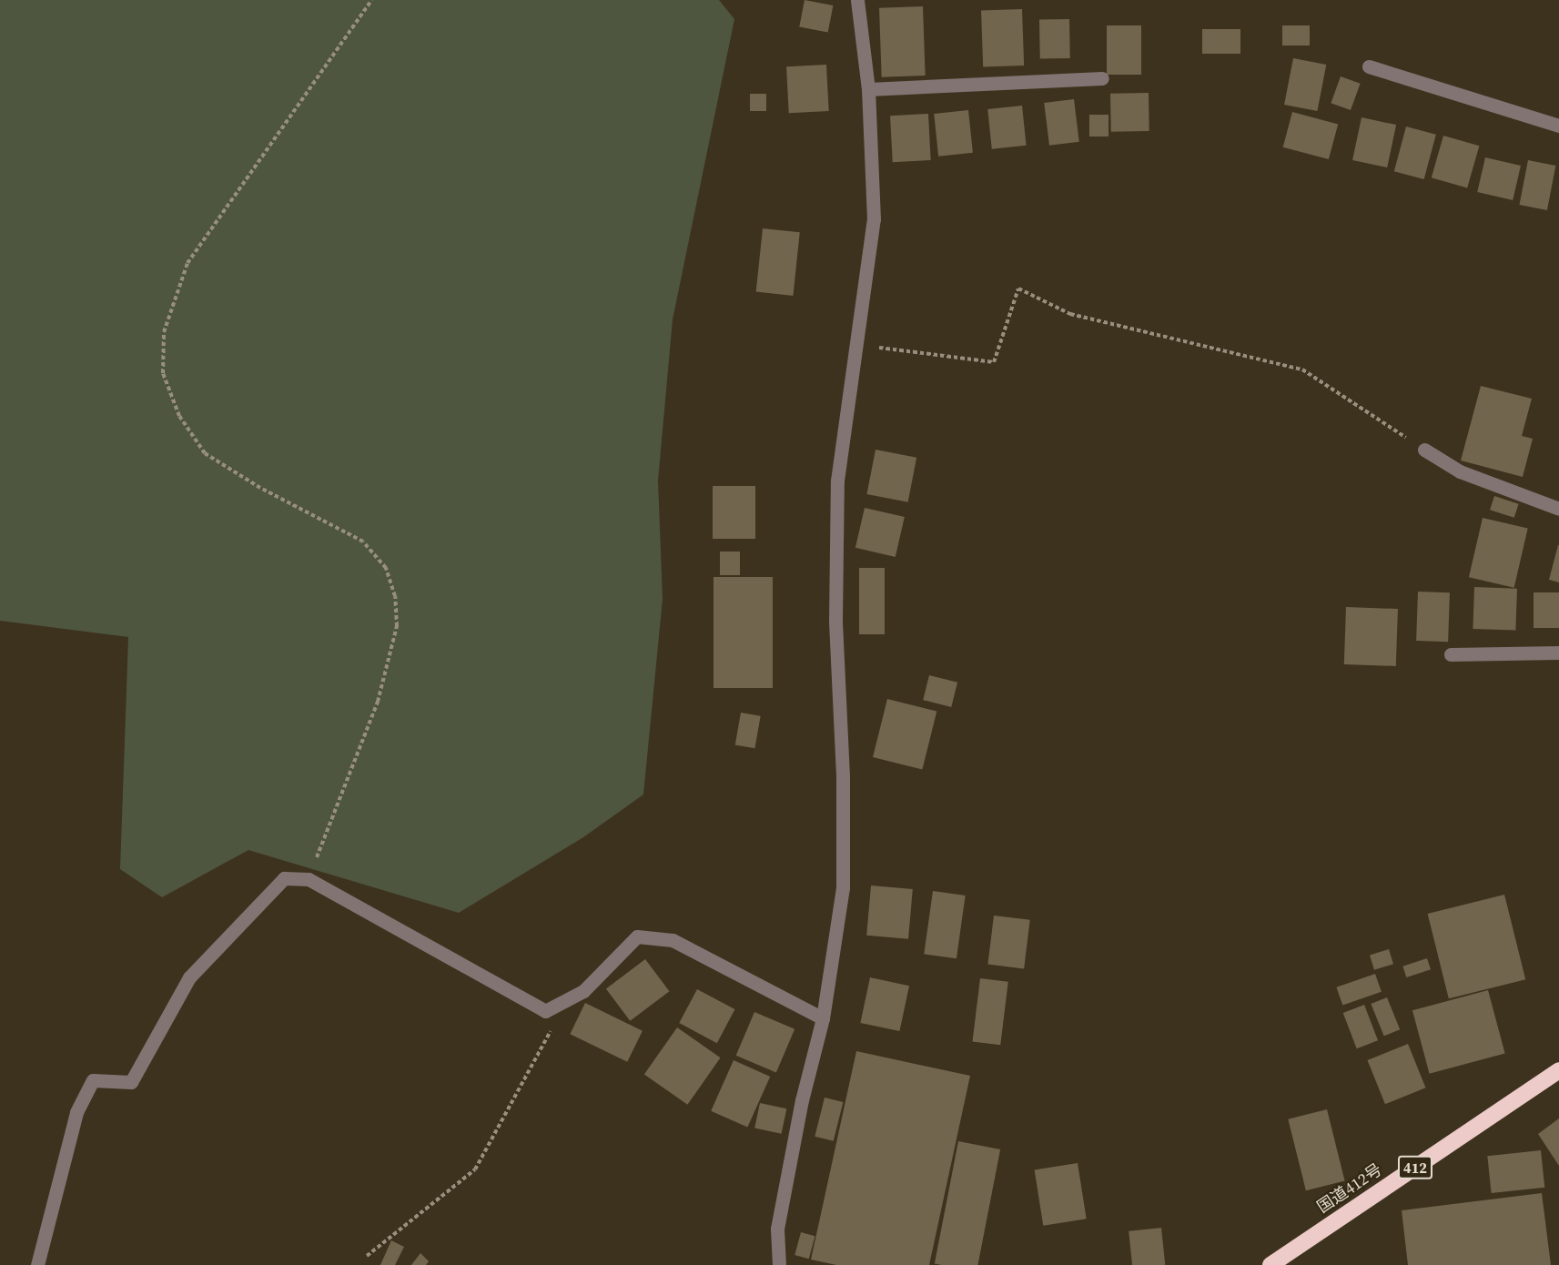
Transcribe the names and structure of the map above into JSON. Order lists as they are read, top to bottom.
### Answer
{
  "streets": {
    "highway": ["412", "国道412号"]
  }
}
